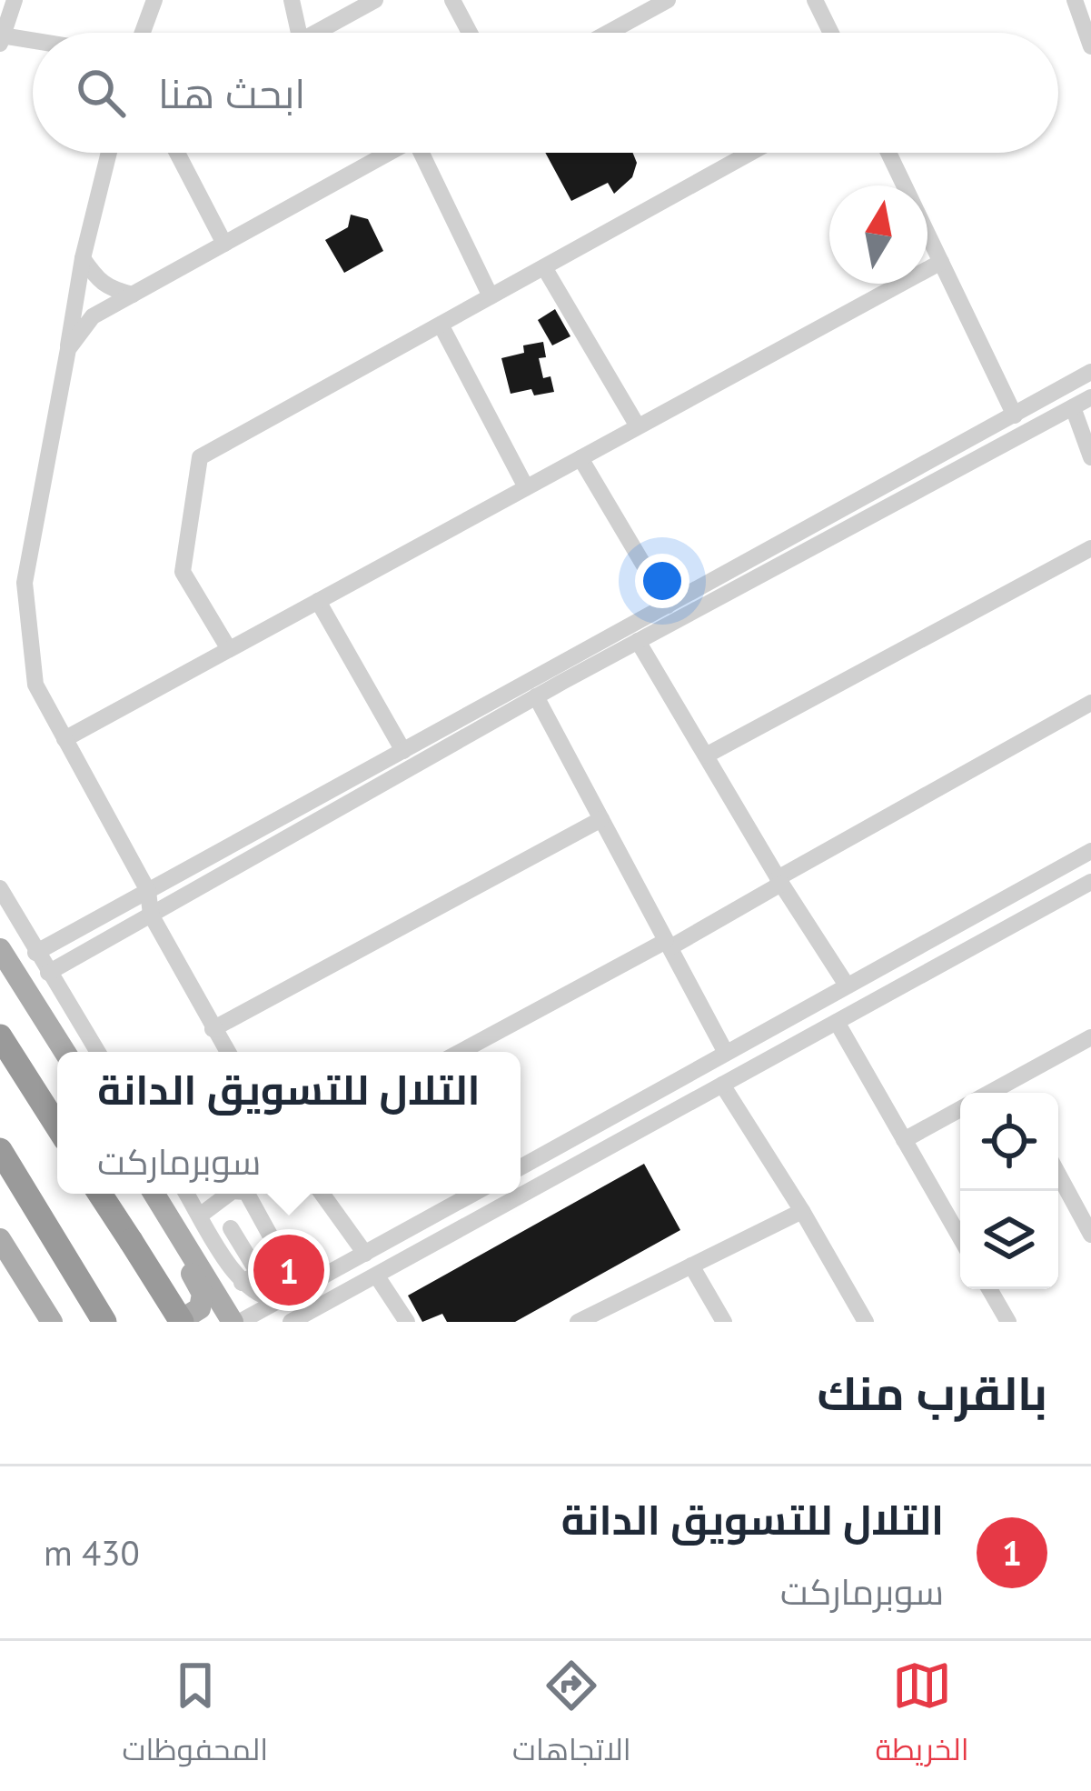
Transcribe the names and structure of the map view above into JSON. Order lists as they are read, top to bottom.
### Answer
{
  "north": "top",
  "page": {
    "search": "ابحث هنا",
    "popup": ["التلال للتسويق الدانة", "سوبرماركت"],
    "pins": "1",
    "heading": "بالقرب منك",
    "list": [
      {
        "mark": "1",
        "name": "التلال للتسويق الدانة",
        "note": "سوبرماركت",
        "value": "430 m"
      }
    ],
    "nav": ["الخريطة", "الاتجاهات", "المحفوظات"]
  }
}
